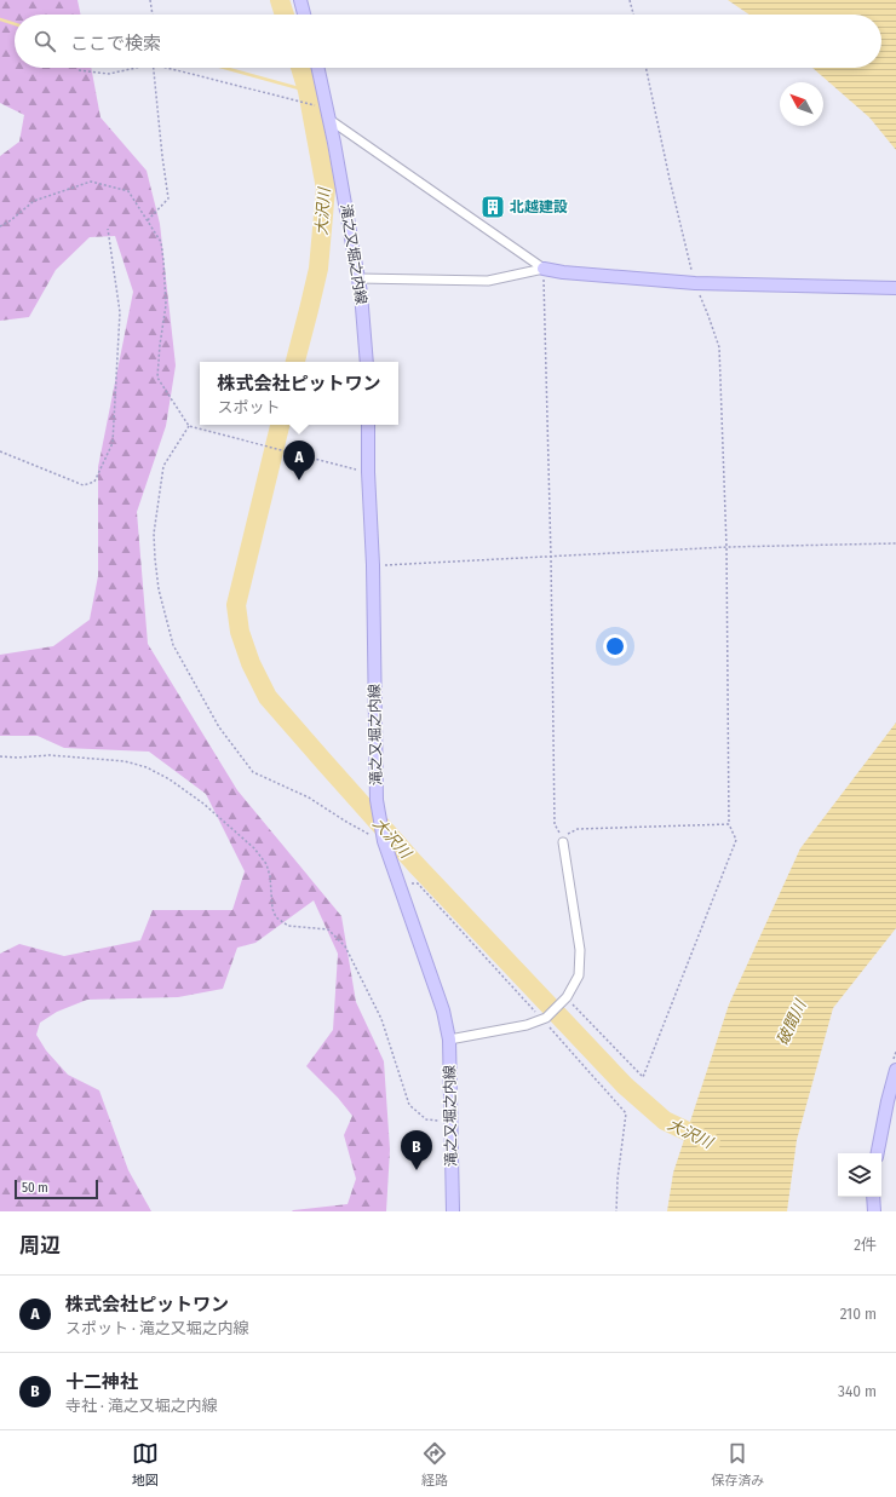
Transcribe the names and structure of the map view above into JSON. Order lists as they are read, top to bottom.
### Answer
{
  "streets": {
    "main road": ["滝之又堀之内線"]
  },
  "water": ["大沢川", "破間川"],
  "places": {
    "building": ["北越建設"]
  },
  "scale_bar": "50 m",
  "north": "top left",
  "page": {
    "search": "ここで検索",
    "popup": ["株式会社ピットワン", "スポット"],
    "pins": ["A", "B"],
    "scale": "50 m",
    "heading": ["周辺", "2件"],
    "list": [
      {
        "mark": "A",
        "name": "株式会社ピットワン",
        "note": "スポット · 滝之又堀之内線",
        "value": "210 m"
      },
      {
        "mark": "B",
        "name": "十二神社",
        "note": "寺社 · 滝之又堀之内線",
        "value": "340 m"
      }
    ],
    "nav": ["地図", "経路", "保存済み"]
  }
}
